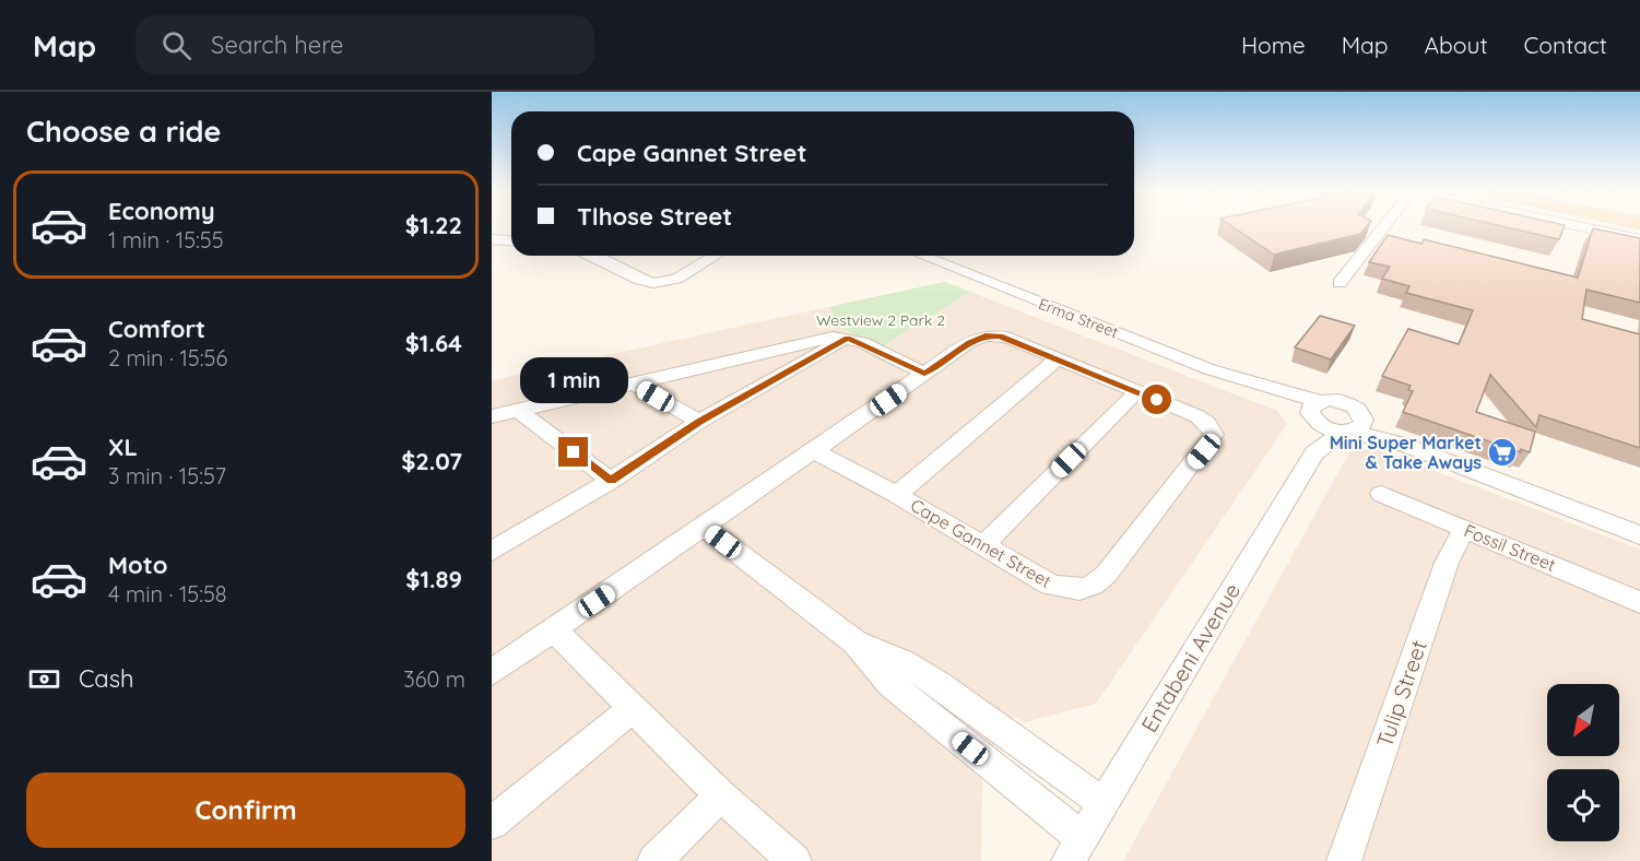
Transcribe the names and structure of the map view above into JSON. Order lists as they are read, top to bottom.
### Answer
{
  "streets": {
    "street": [
      "Erma Street",
      "Cape Gannet Street",
      "Fossil Street",
      "Entabeni Avenue",
      "Tulip Street"
    ]
  },
  "crossings": [
    ["Erma Street", "Entabeni Avenue"],
    ["Fossil Street", "Tulip Street"]
  ],
  "parks": ["Westview 2 Park 2"],
  "places": {
    "supermarket": ["Mini Super Market & Take Aways"]
  },
  "north": "bottom left",
  "page": {
    "header": "Map",
    "search": "Search here",
    "nav": [
      "Home",
      "Map",
      "About",
      "Contact"
    ],
    "heading": "Choose a ride",
    "banner": ["Cape Gannet Street", "Tlhose Street"],
    "list": [
      {
        "name": "Economy",
        "note": "1 min · 15:55",
        "value": "$1.22"
      },
      {
        "name": "Comfort",
        "note": "2 min · 15:56",
        "value": "$1.64"
      },
      {
        "name": "XL",
        "note": "3 min · 15:57",
        "value": "$2.07"
      },
      {
        "name": "Moto",
        "note": "4 min · 15:58",
        "value": "$1.89"
      }
    ],
    "bubble": "1 min",
    "pay": ["Cash", "360 m"],
    "buttons": "Confirm"
  }
}
